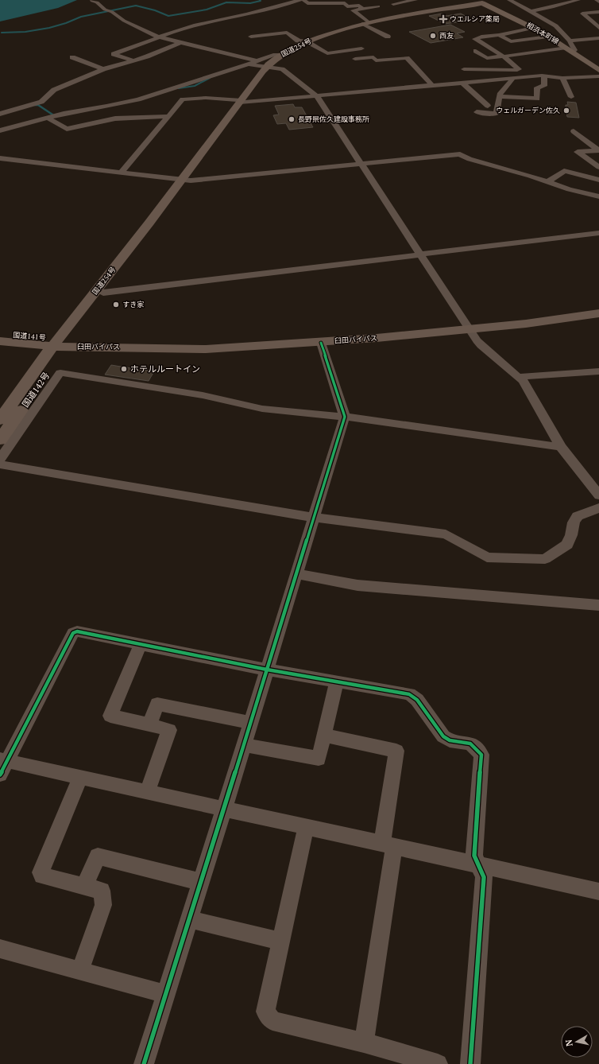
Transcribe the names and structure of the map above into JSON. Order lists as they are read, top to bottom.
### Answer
{
  "streets": {
    "highway": [
      "国道254号",
      "国道141号",
      "臼田バイパス",
      "国道142号"
    ],
    "main road": ["相浜本町線"]
  },
  "crossings": [
    ["相浜本町線", "国道254号"],
    ["国道254号", "国道141号"],
    ["国道254号", "臼田バイパス"],
    ["国道254号", "国道142号"],
    ["国道141号", "臼田バイパス"],
    ["国道141号", "国道142号"],
    ["臼田バイパス", "国道142号"]
  ],
  "places": {
    "health": ["ウエルシア薬局"],
    "other": [
      "西友",
      "ウェルガーデン佐久",
      "長野県佐久建設事務所",
      "すき家",
      "ホテルルートイン"
    ]
  },
  "north": "left"
}
